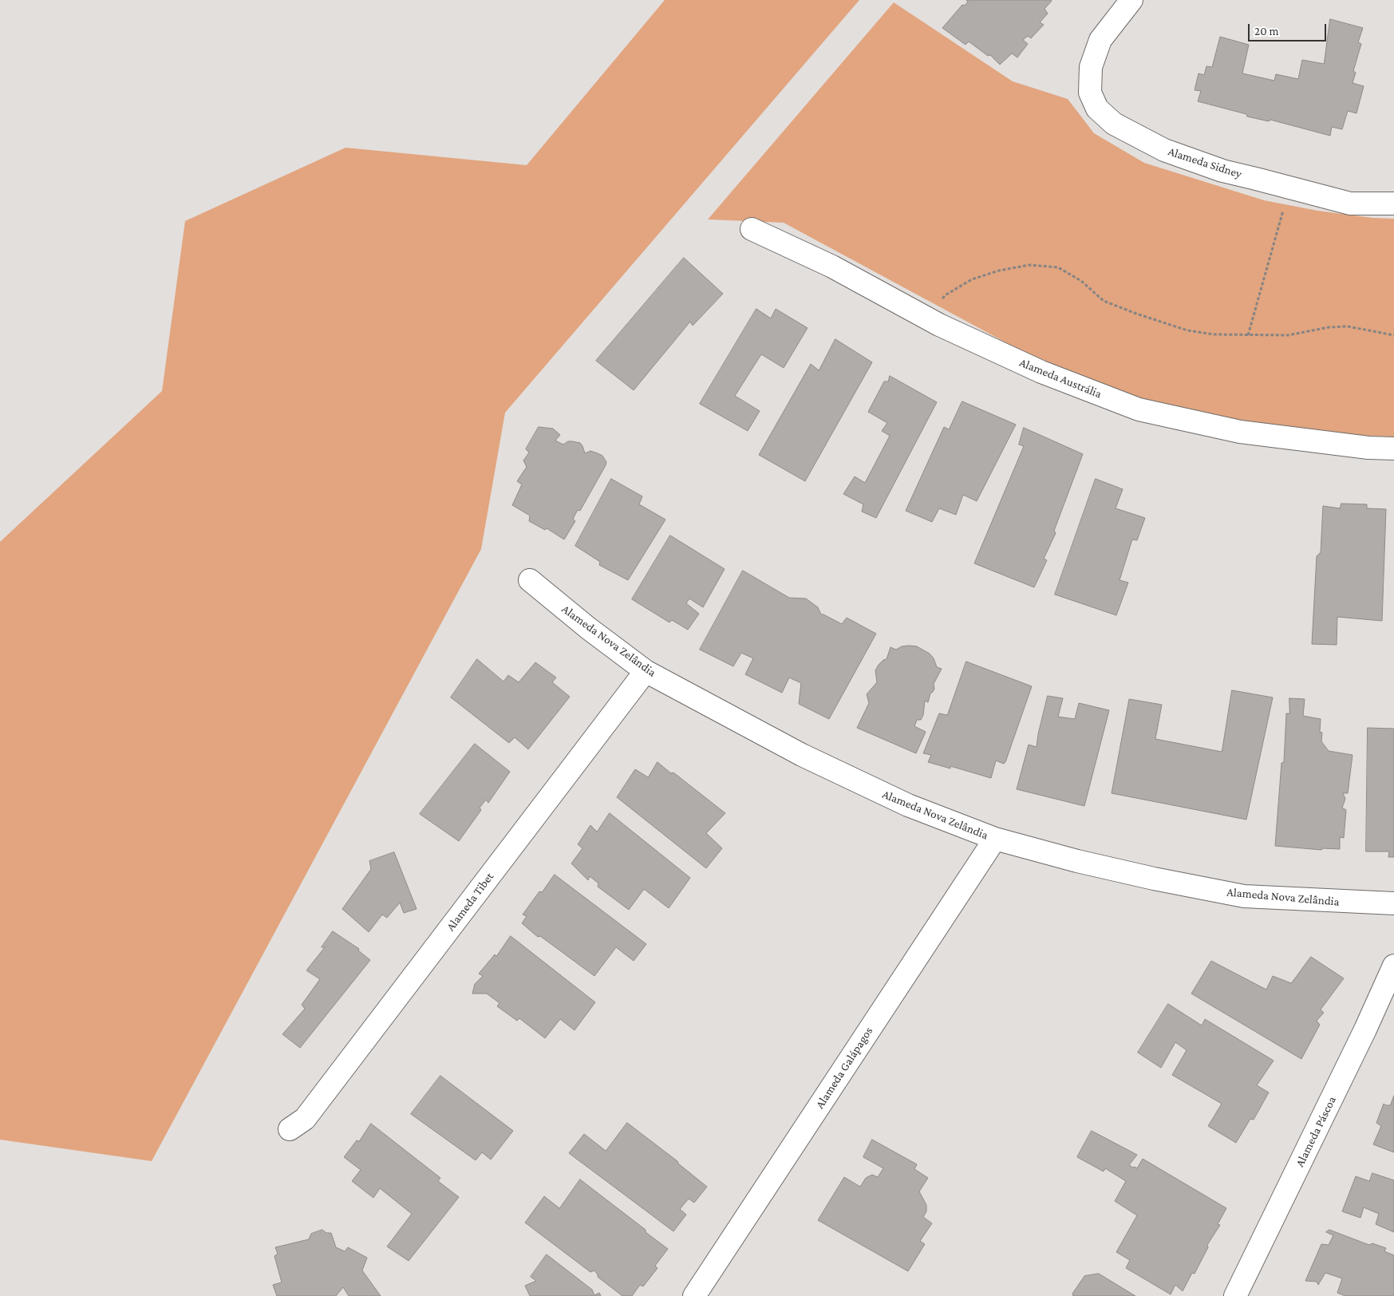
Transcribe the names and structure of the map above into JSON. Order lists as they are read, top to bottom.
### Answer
{
  "streets": {
    "street": [
      "Alameda Sidney",
      "Alameda Austrália",
      "Alameda Nova Zelândia",
      "Alameda Tibet",
      "Alameda Galápagos",
      "Alameda Páscoa"
    ]
  },
  "crossings": [
    ["Alameda Nova Zelândia", "Alameda Tibet"],
    ["Alameda Nova Zelândia", "Alameda Galápagos"]
  ],
  "scale_bar": "20 m"
}
